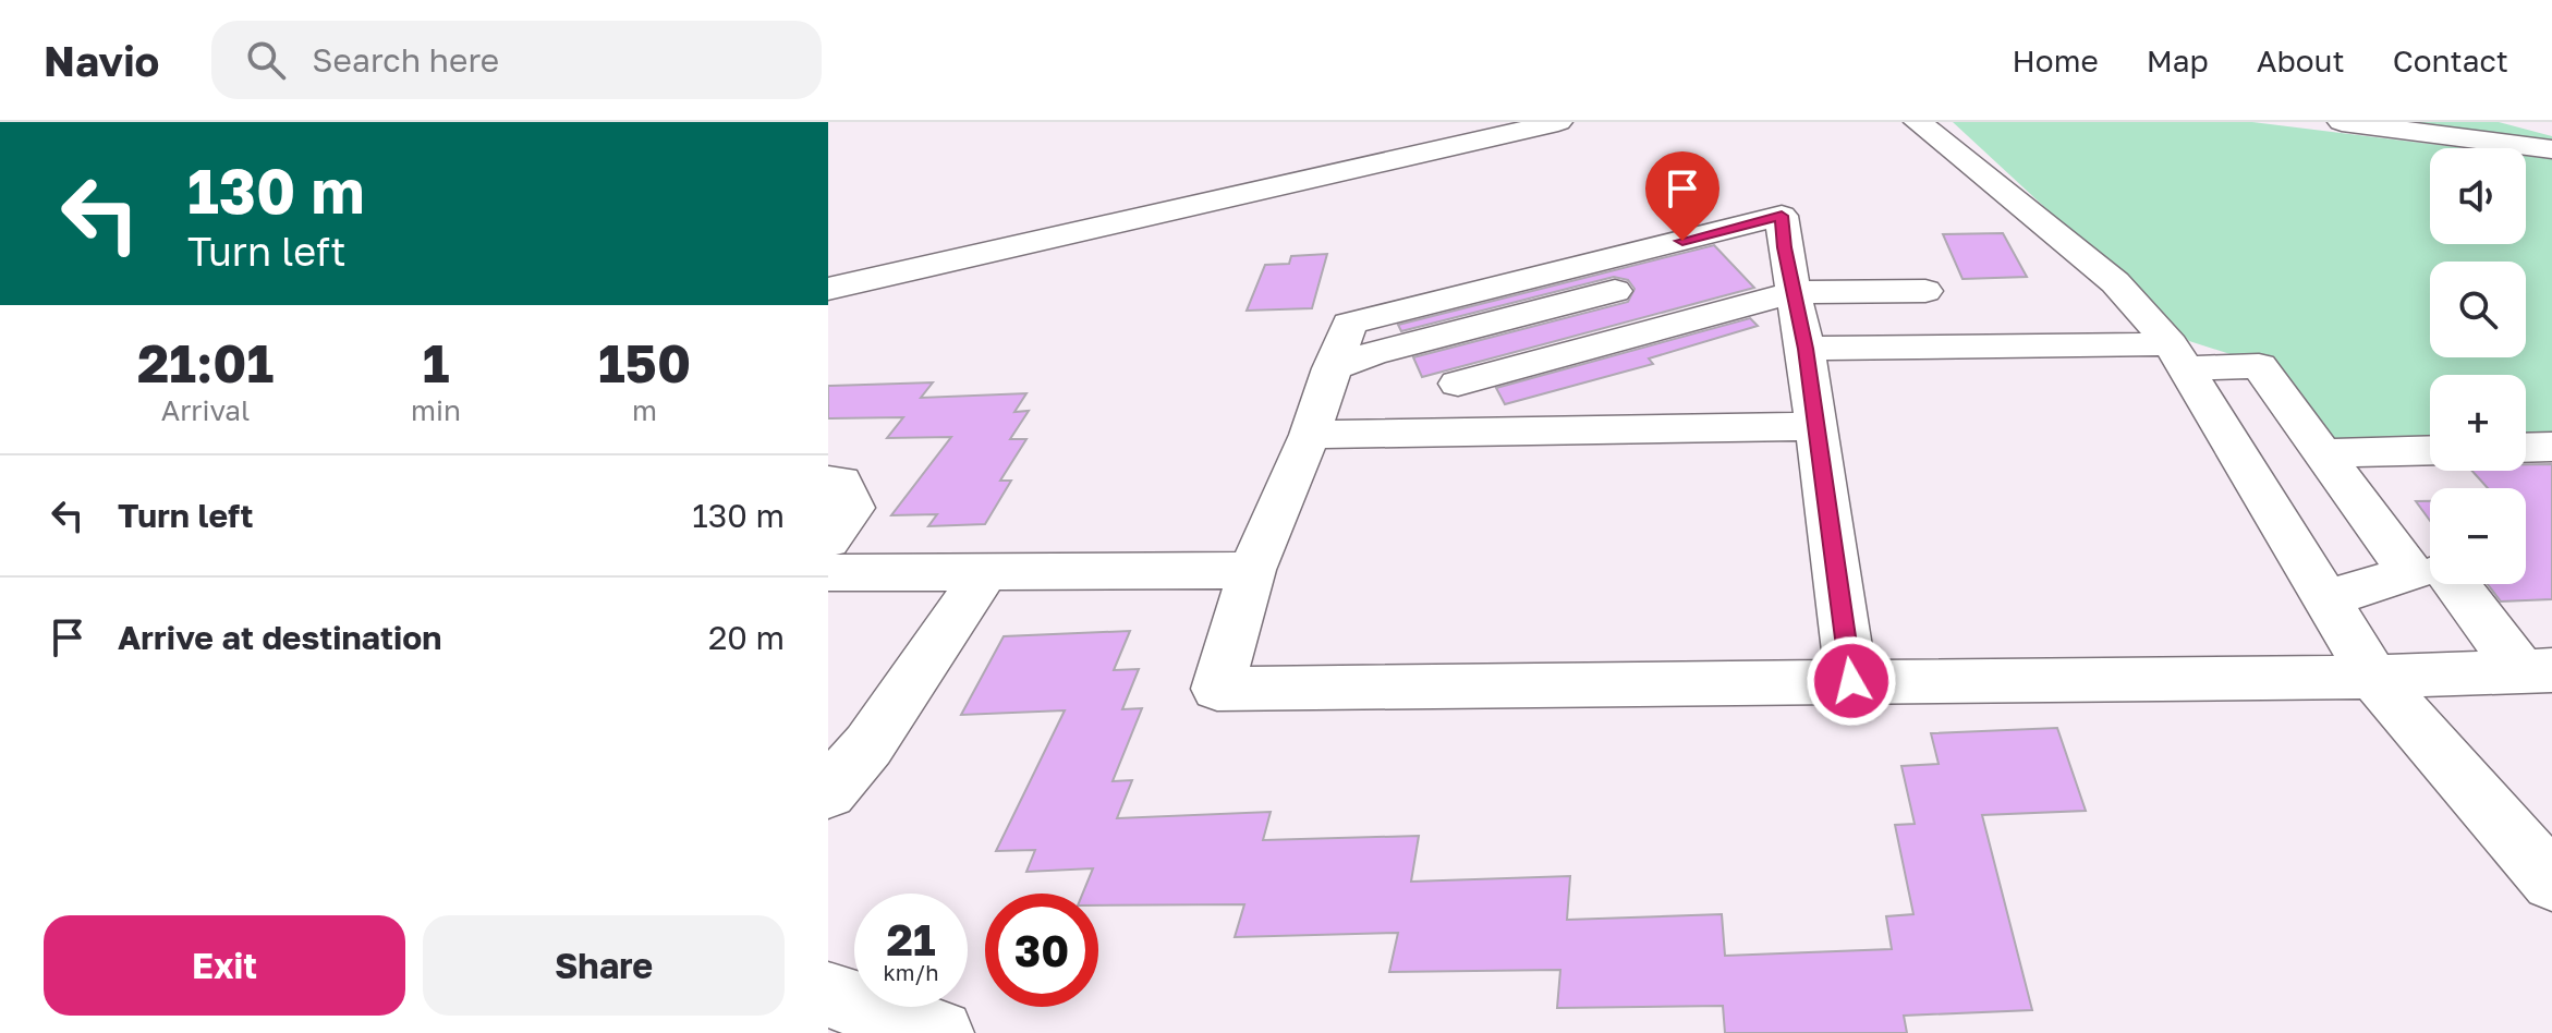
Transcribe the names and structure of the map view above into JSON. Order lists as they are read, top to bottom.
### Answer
{
  "page": {
    "header": "Navio",
    "search": "Search here",
    "nav": [
      "Home",
      "Map",
      "About",
      "Contact"
    ],
    "turn": ["130 m", "Turn left"],
    "map_buttons": ["+", "−"],
    "eta": [
      "21:01",
      "Arrival",
      "1",
      "min",
      "150",
      "m"
    ],
    "list": [
      {
        "name": "Turn left",
        "value": "130 m"
      },
      {
        "name": "Arrive at destination",
        "value": "20 m"
      }
    ],
    "speed": "21 km/h",
    "limit": "30",
    "buttons": ["Exit", "Share"]
  }
}
